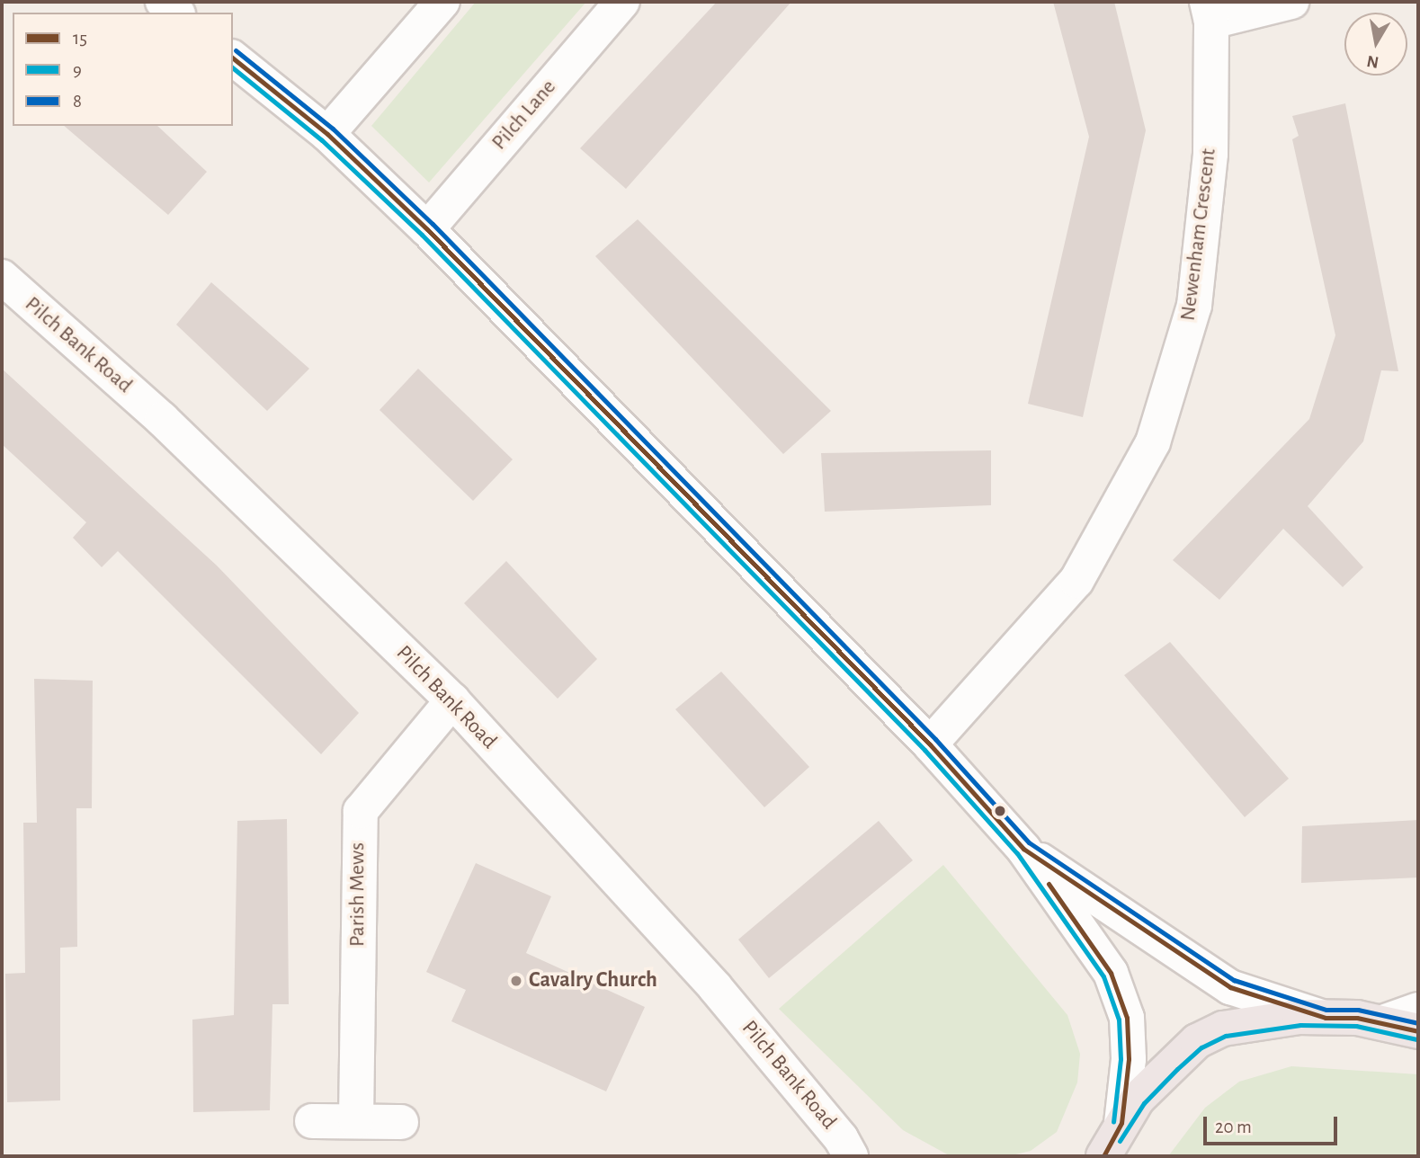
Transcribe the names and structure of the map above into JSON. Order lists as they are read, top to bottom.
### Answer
{
  "streets": {
    "street": [
      "Pilch Lane",
      "Newenham Crescent",
      "Pilch Bank Road",
      "Parish Mews"
    ]
  },
  "crossings": [
    ["Pilch Bank Road", "Parish Mews"]
  ],
  "places": ["Cavalry Church"],
  "lines": ["transit line 8", "transit line 15", "transit line 9"],
  "legend": ["15", "9", "8"],
  "scale_bar": "20 m",
  "north": "bottom"
}
